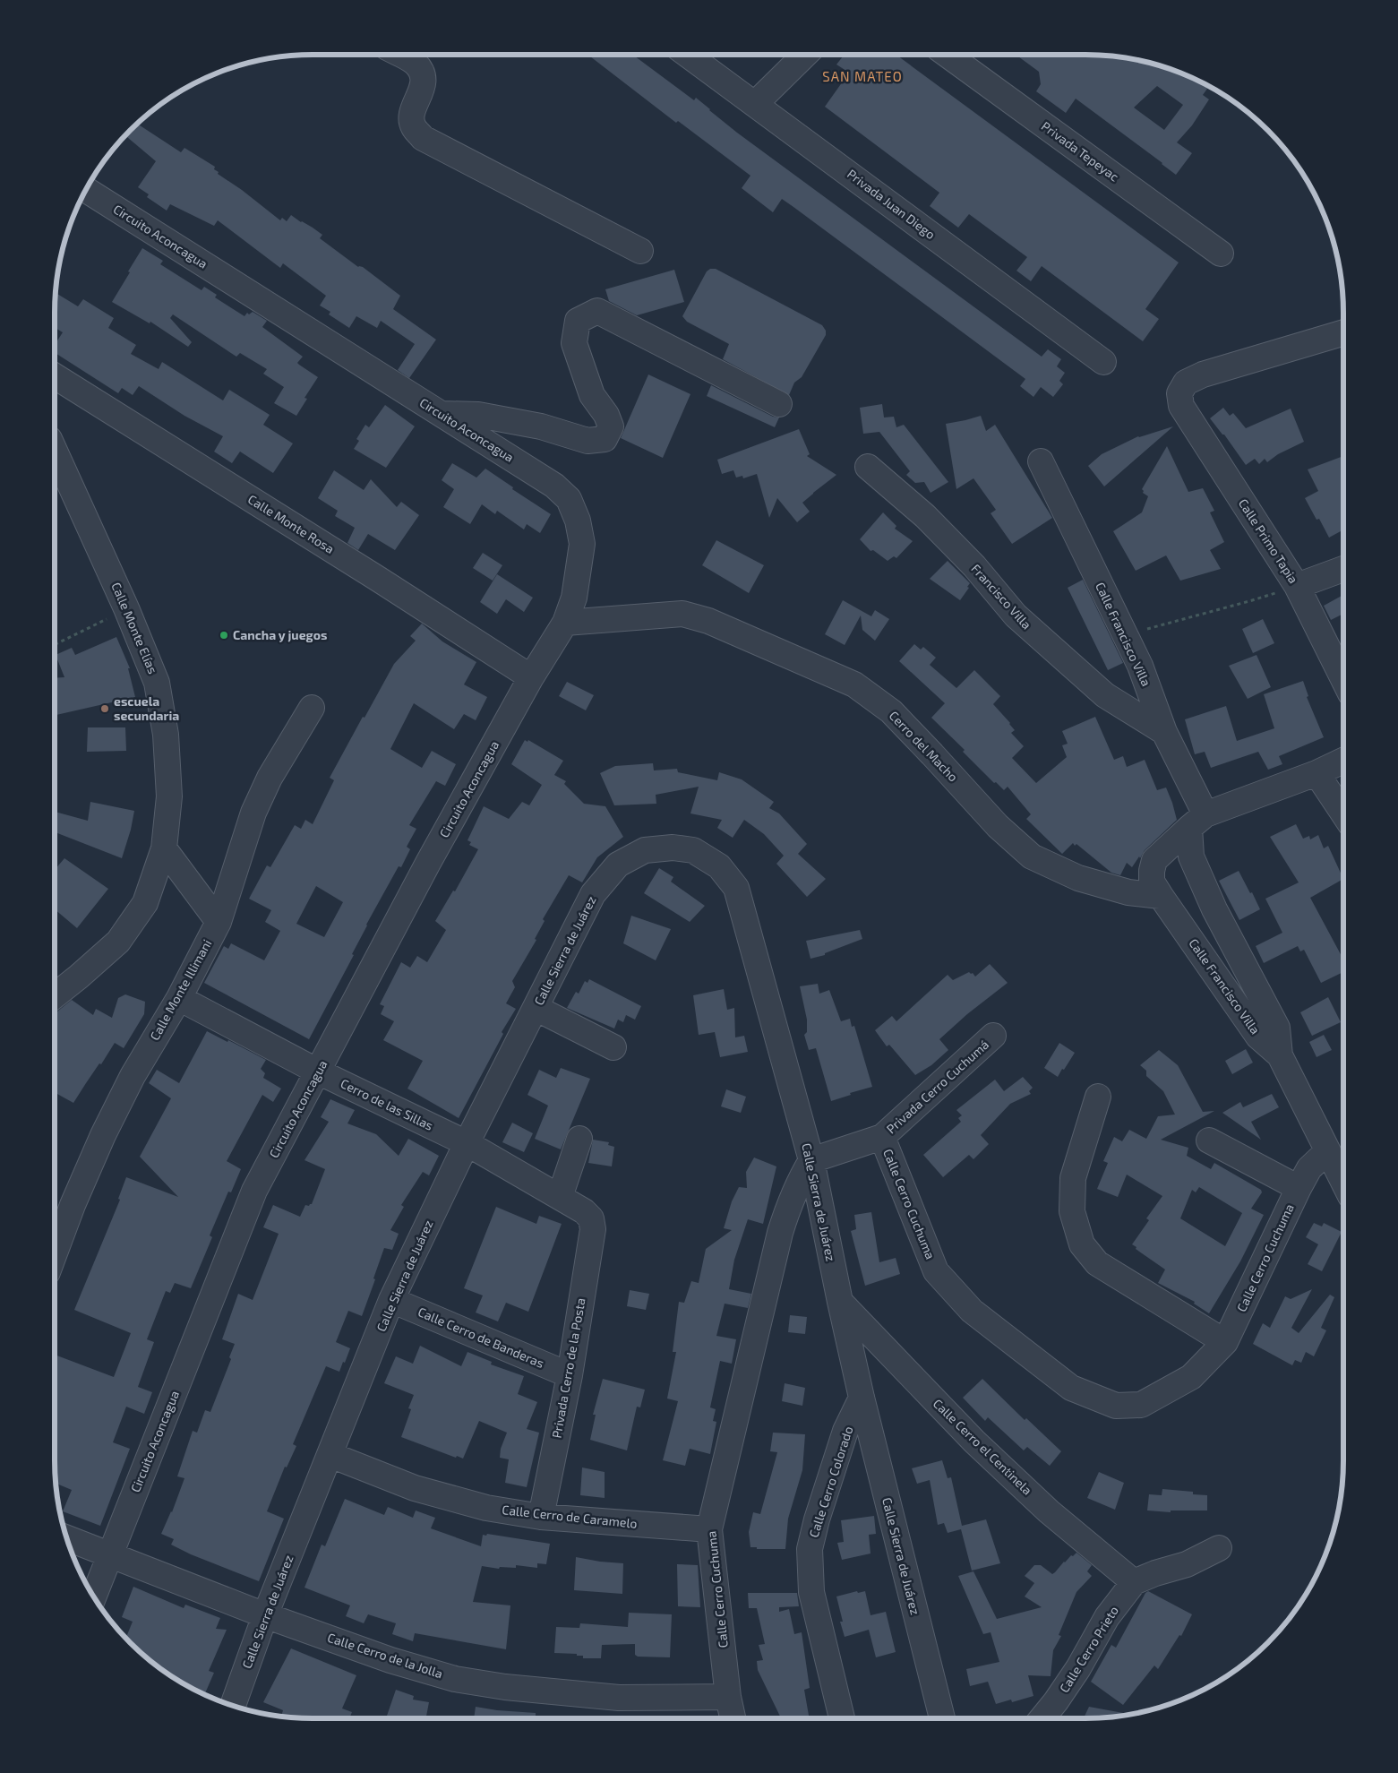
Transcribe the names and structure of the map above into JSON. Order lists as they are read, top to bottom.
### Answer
{
  "streets": {
    "street": [
      "Privada Tepeyac",
      "Privada Juan Diego",
      "Circuito Aconcagua",
      "Calle Monte Rosa",
      "Calle Primo Tapia",
      "Francisco Villa",
      "Calle Monte Elías",
      "Calle Francisco Villa",
      "Cerro del Macho",
      "Calle Sierra de Juárez",
      "Calle Monte Illimani",
      "Privada Cerro Cuchumá",
      "Cerro de las Sillas",
      "Calle Cerro Cuchuma",
      "Calle Cerro de Banderas",
      "Privada Cerro de la Posta",
      "Calle Cerro el Centinela",
      "Calle Cerro Colorado",
      "Calle Cerro de Caramelo",
      "Calle Cerro Prieto",
      "Calle Cerro de la Jolla"
    ]
  },
  "crossings": [
    ["Circuito Aconcagua", "Calle Monte Rosa"],
    ["Circuito Aconcagua", "Cerro del Macho"],
    ["Circuito Aconcagua", "Cerro de las Sillas"],
    ["Circuito Aconcagua", "Calle Cerro de la Jolla"],
    ["Francisco Villa", "Calle Francisco Villa"],
    ["Calle Francisco Villa", "Cerro del Macho"],
    ["Calle Francisco Villa", "Calle Cerro Cuchuma"],
    ["Calle Sierra de Juárez", "Cerro de las Sillas"],
    ["Calle Sierra de Juárez", "Calle Cerro Cuchuma"],
    ["Calle Sierra de Juárez", "Calle Cerro de Banderas"],
    ["Calle Sierra de Juárez", "Calle Cerro el Centinela"],
    ["Calle Sierra de Juárez", "Calle Cerro Colorado"],
    ["Calle Sierra de Juárez", "Calle Cerro de Caramelo"],
    ["Calle Sierra de Juárez", "Calle Cerro de la Jolla"],
    ["Calle Monte Illimani", "Cerro de las Sillas"],
    ["Privada Cerro Cuchumá", "Calle Cerro Cuchuma"],
    ["Cerro de las Sillas", "Privada Cerro de la Posta"],
    ["Calle Cerro Cuchuma", "Calle Cerro de Caramelo"],
    ["Calle Cerro Cuchuma", "Calle Cerro de la Jolla"],
    ["Calle Cerro de Banderas", "Privada Cerro de la Posta"],
    ["Privada Cerro de la Posta", "Calle Cerro de Caramelo"],
    ["Calle Cerro el Centinela", "Calle Cerro Prieto"]
  ],
  "districts": ["SAN MATEO"],
  "places": ["Cancha y juegos", "escuela secundaria"]
}
